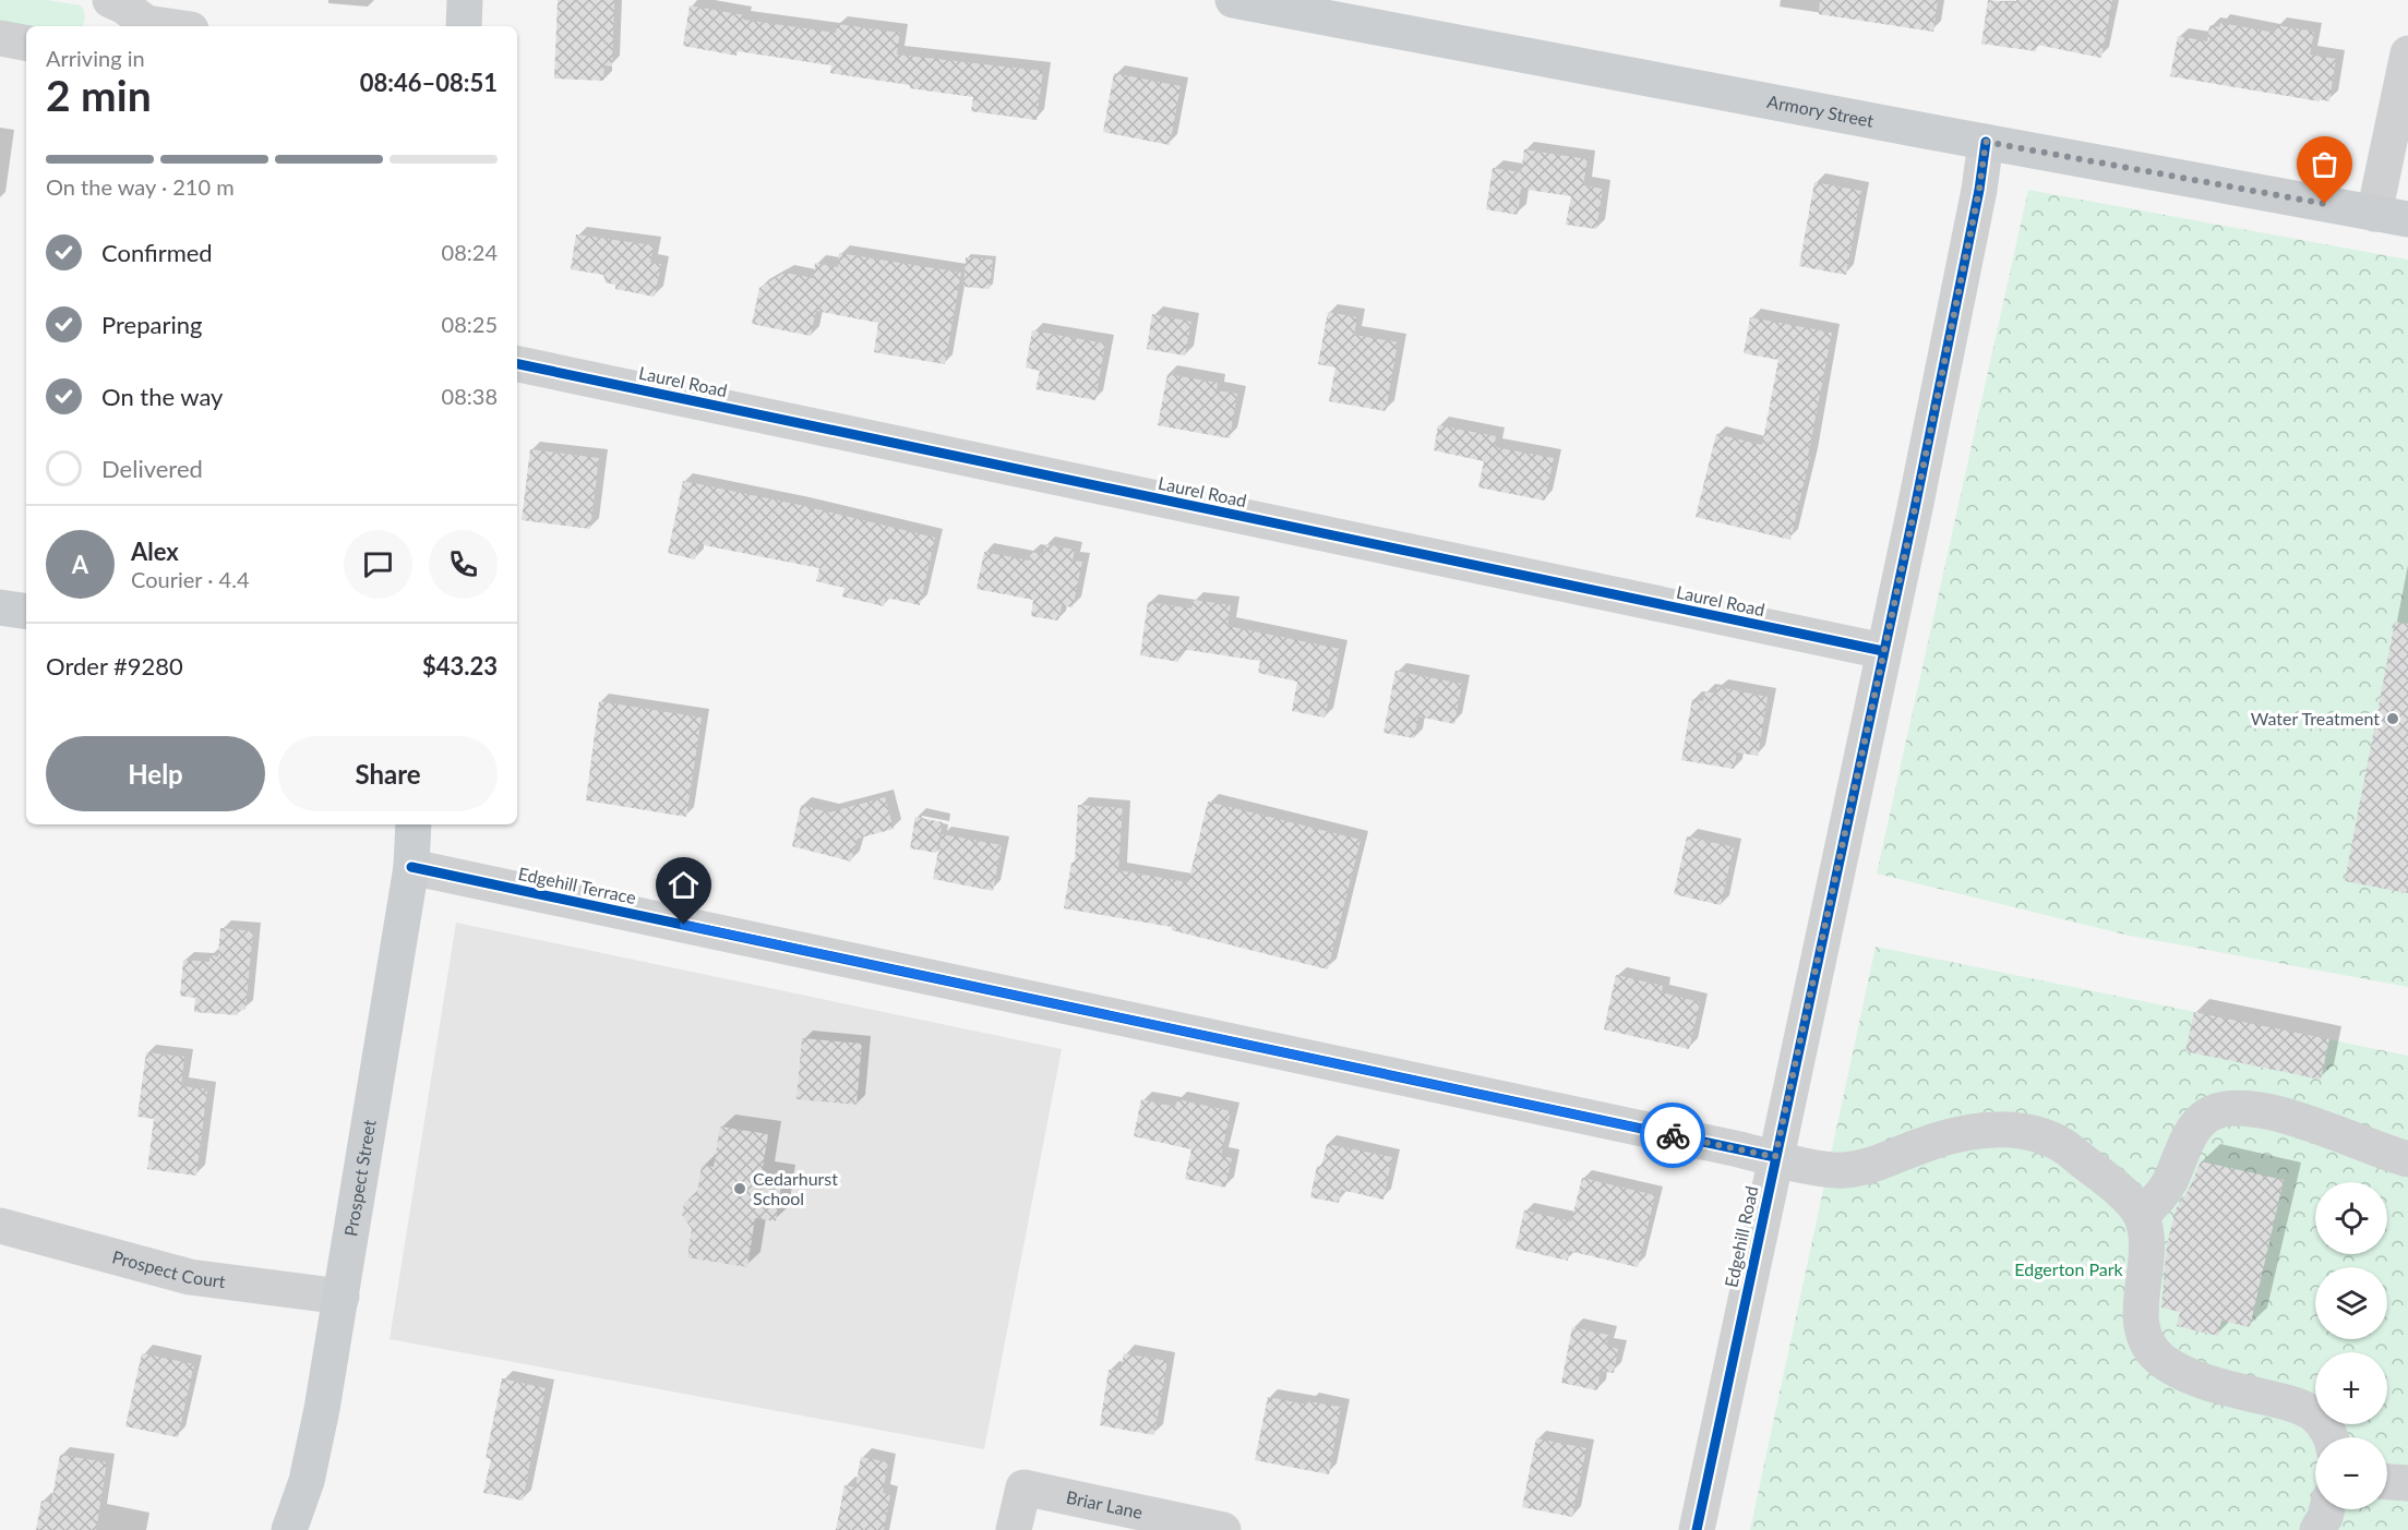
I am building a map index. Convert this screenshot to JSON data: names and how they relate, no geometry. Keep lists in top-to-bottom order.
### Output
{
  "streets": {
    "main road": ["Armory Street", "Prospect Street"],
    "street": [
      "Laurel Road",
      "Edgehill Terrace",
      "Edgehill Road",
      "Prospect Court",
      "Briar Lane"
    ]
  },
  "crossings": [
    ["Armory Street", "Edgehill Road"],
    ["Laurel Road", "Edgehill Road"],
    ["Edgehill Terrace", "Prospect Street"],
    ["Edgehill Terrace", "Edgehill Road"],
    ["Prospect Street", "Prospect Court"]
  ],
  "parks": ["Edgerton Park"],
  "places": ["Water Treatment", "Cedarhurst School"],
  "page": {
    "heading": ["2 min", "Arriving in", "08:46–08:51"],
    "panel": [
      "Alex",
      "Courier · 4.4",
      "Order #9280",
      "$43.23"
    ],
    "bar": "On the way · 210 m",
    "list": [
      ["Confirmed", "08:24"],
      ["Preparing", "08:25"],
      ["On the way", "08:38"],
      "Delivered"
    ],
    "round": "A",
    "buttons": ["Help", "Share"],
    "map_buttons": ["+", "−"]
  }
}
